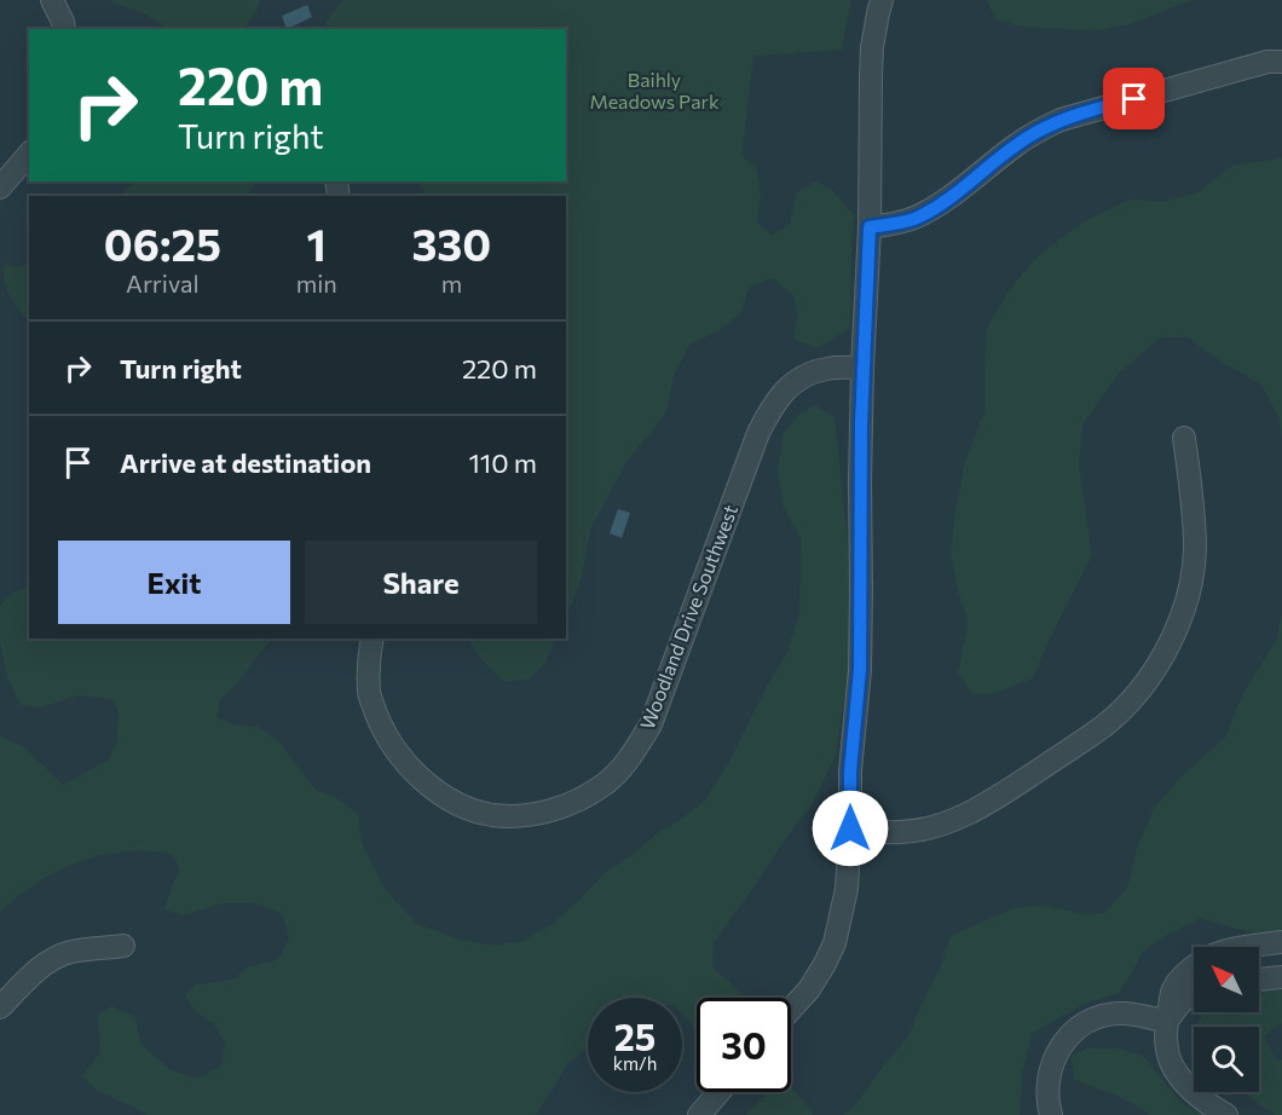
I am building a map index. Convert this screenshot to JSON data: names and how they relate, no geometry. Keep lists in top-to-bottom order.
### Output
{
  "streets": {
    "street": ["Woodland Drive Southwest"]
  },
  "parks": ["Baihly Meadows Park"],
  "north": "top left",
  "page": {
    "turn": ["220 m", "Turn right"],
    "eta": [
      "06:25",
      "Arrival",
      "1",
      "min",
      "330",
      "m"
    ],
    "list": [
      {
        "name": "Turn right",
        "value": "220 m"
      },
      {
        "name": "Arrive at destination",
        "value": "110 m"
      }
    ],
    "buttons": ["Exit", "Share"],
    "speed": "25 km/h",
    "limit": "30"
  }
}
